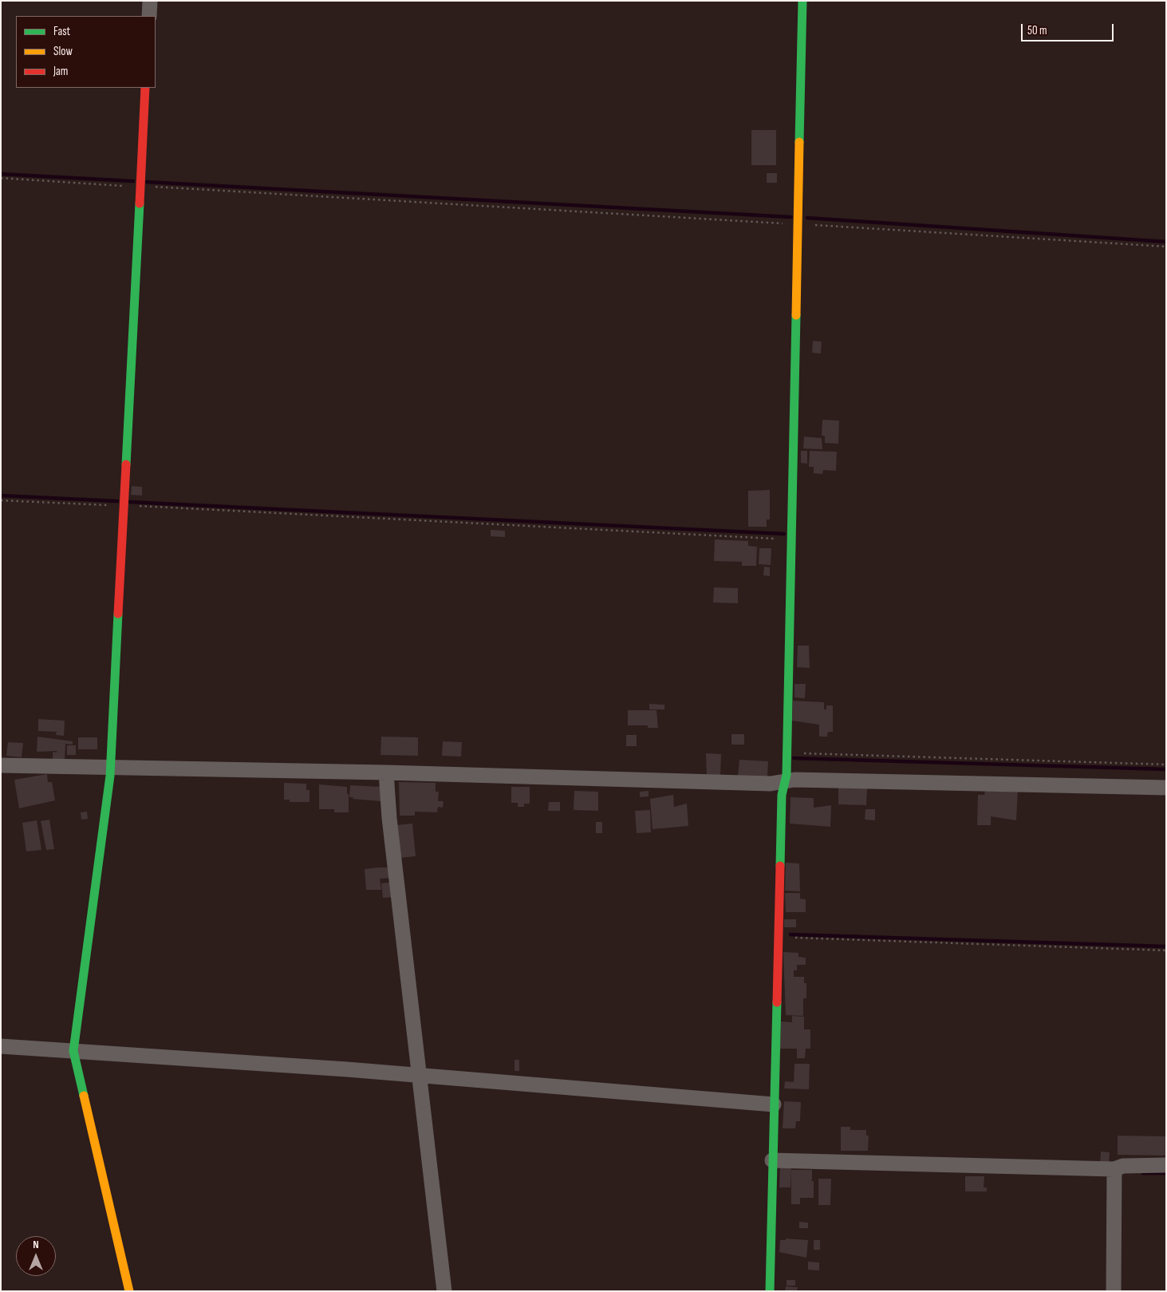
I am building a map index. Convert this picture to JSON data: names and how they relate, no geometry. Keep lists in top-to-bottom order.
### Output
{
  "legend": ["Fast", "Slow", "Jam"],
  "scale_bar": "50 m",
  "north": "top"
}
